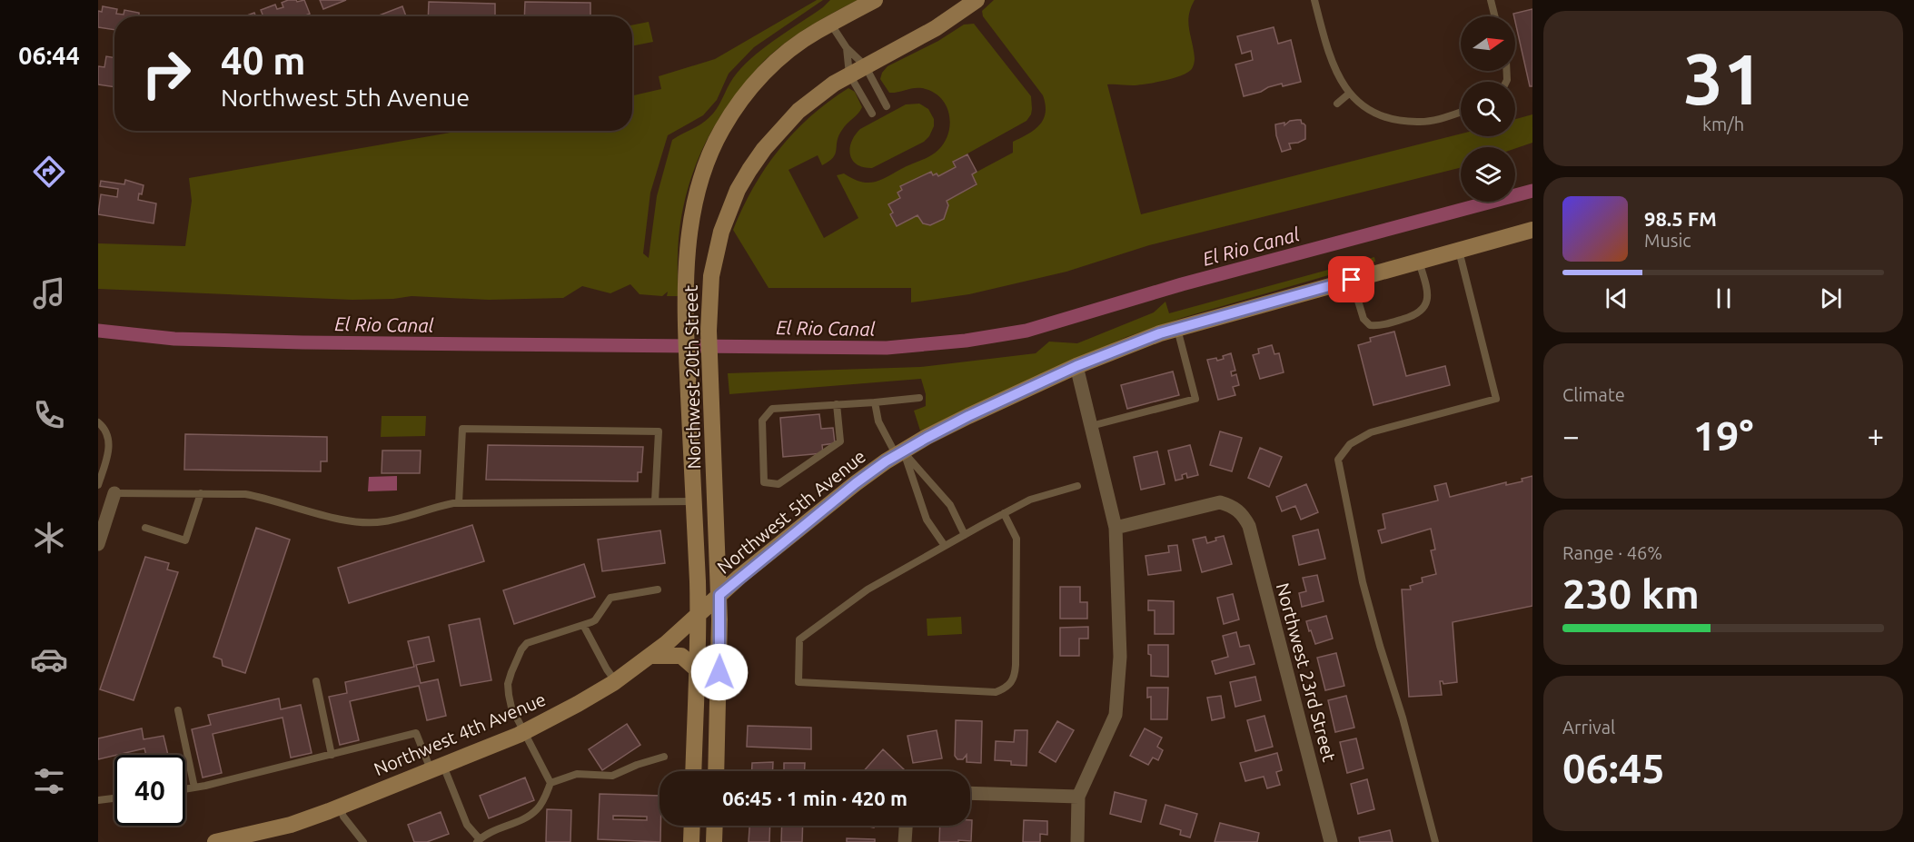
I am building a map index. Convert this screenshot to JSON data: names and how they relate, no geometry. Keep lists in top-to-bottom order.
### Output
{
  "streets": {
    "street": [
      "Northwest 20th Street",
      "Northwest 5th Avenue",
      "Northwest 23rd Street",
      "Northwest 4th Avenue"
    ]
  },
  "crossings": [
    ["Northwest 20th Street", "Northwest 5th Avenue"],
    ["Northwest 20th Street", "Northwest 4th Avenue"],
    ["Northwest 5th Avenue", "Northwest 4th Avenue"]
  ],
  "water": ["El Rio Canal"],
  "north": "right",
  "page": {
    "tabs": "06:44",
    "tile": [
      ["31", "km/h"],
      "Climate",
      ["Range · 46%", "230 km"],
      ["Arrival", "06:45"]
    ],
    "turn": ["40 m", "Northwest 5th Avenue"],
    "song": ["98.5 FM", "Music"],
    "heat": ["−", "19°", "+"],
    "limit": "40",
    "trip": "06:45 · 1 min · 420 m"
  }
}
